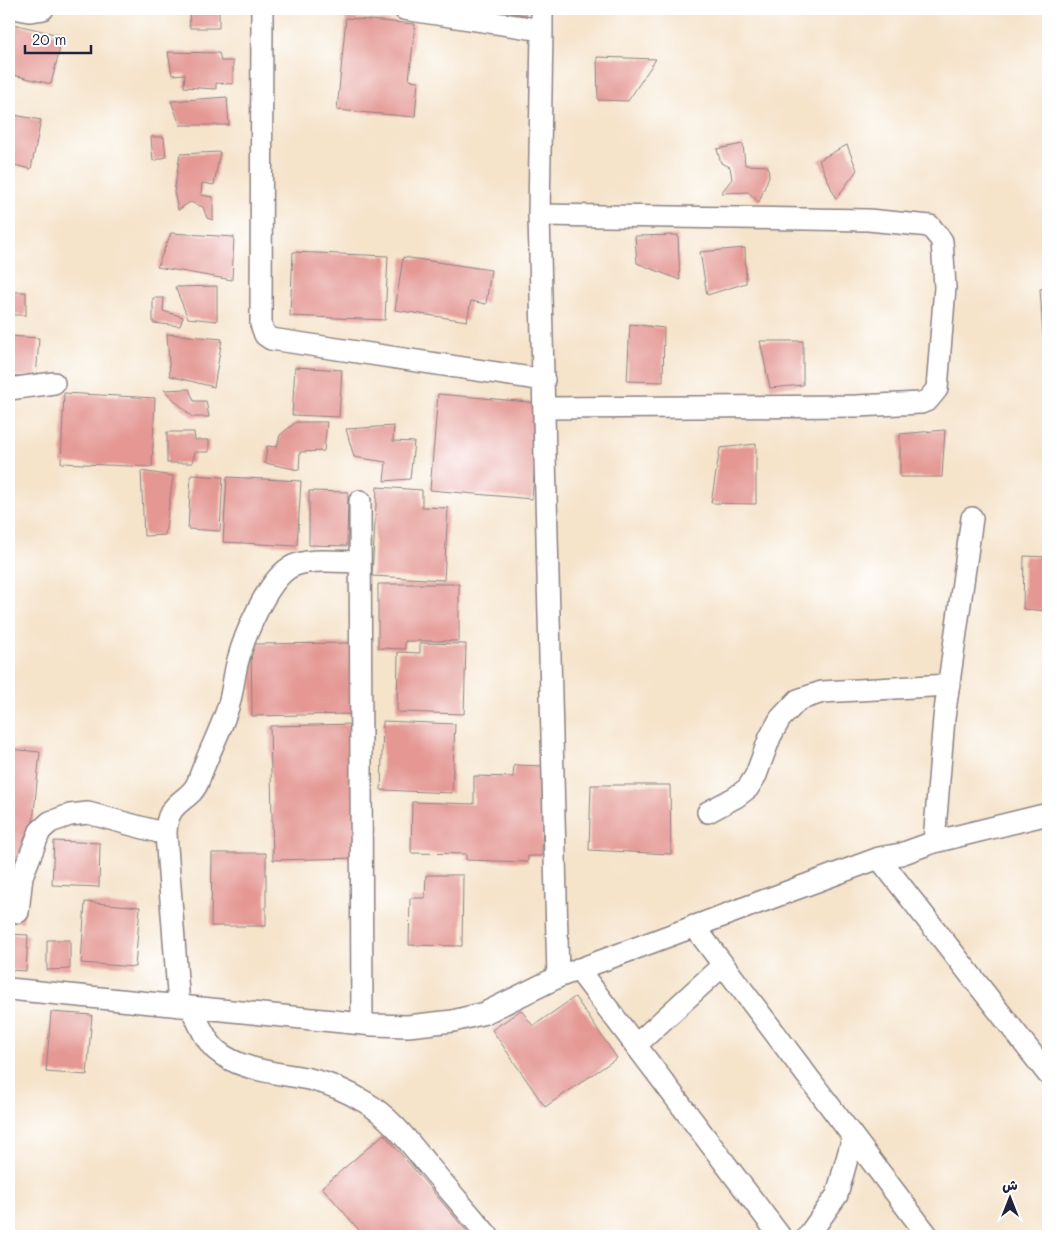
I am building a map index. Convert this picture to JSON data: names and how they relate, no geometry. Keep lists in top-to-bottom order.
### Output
{
  "scale_bar": "20 m",
  "north": "top"
}
